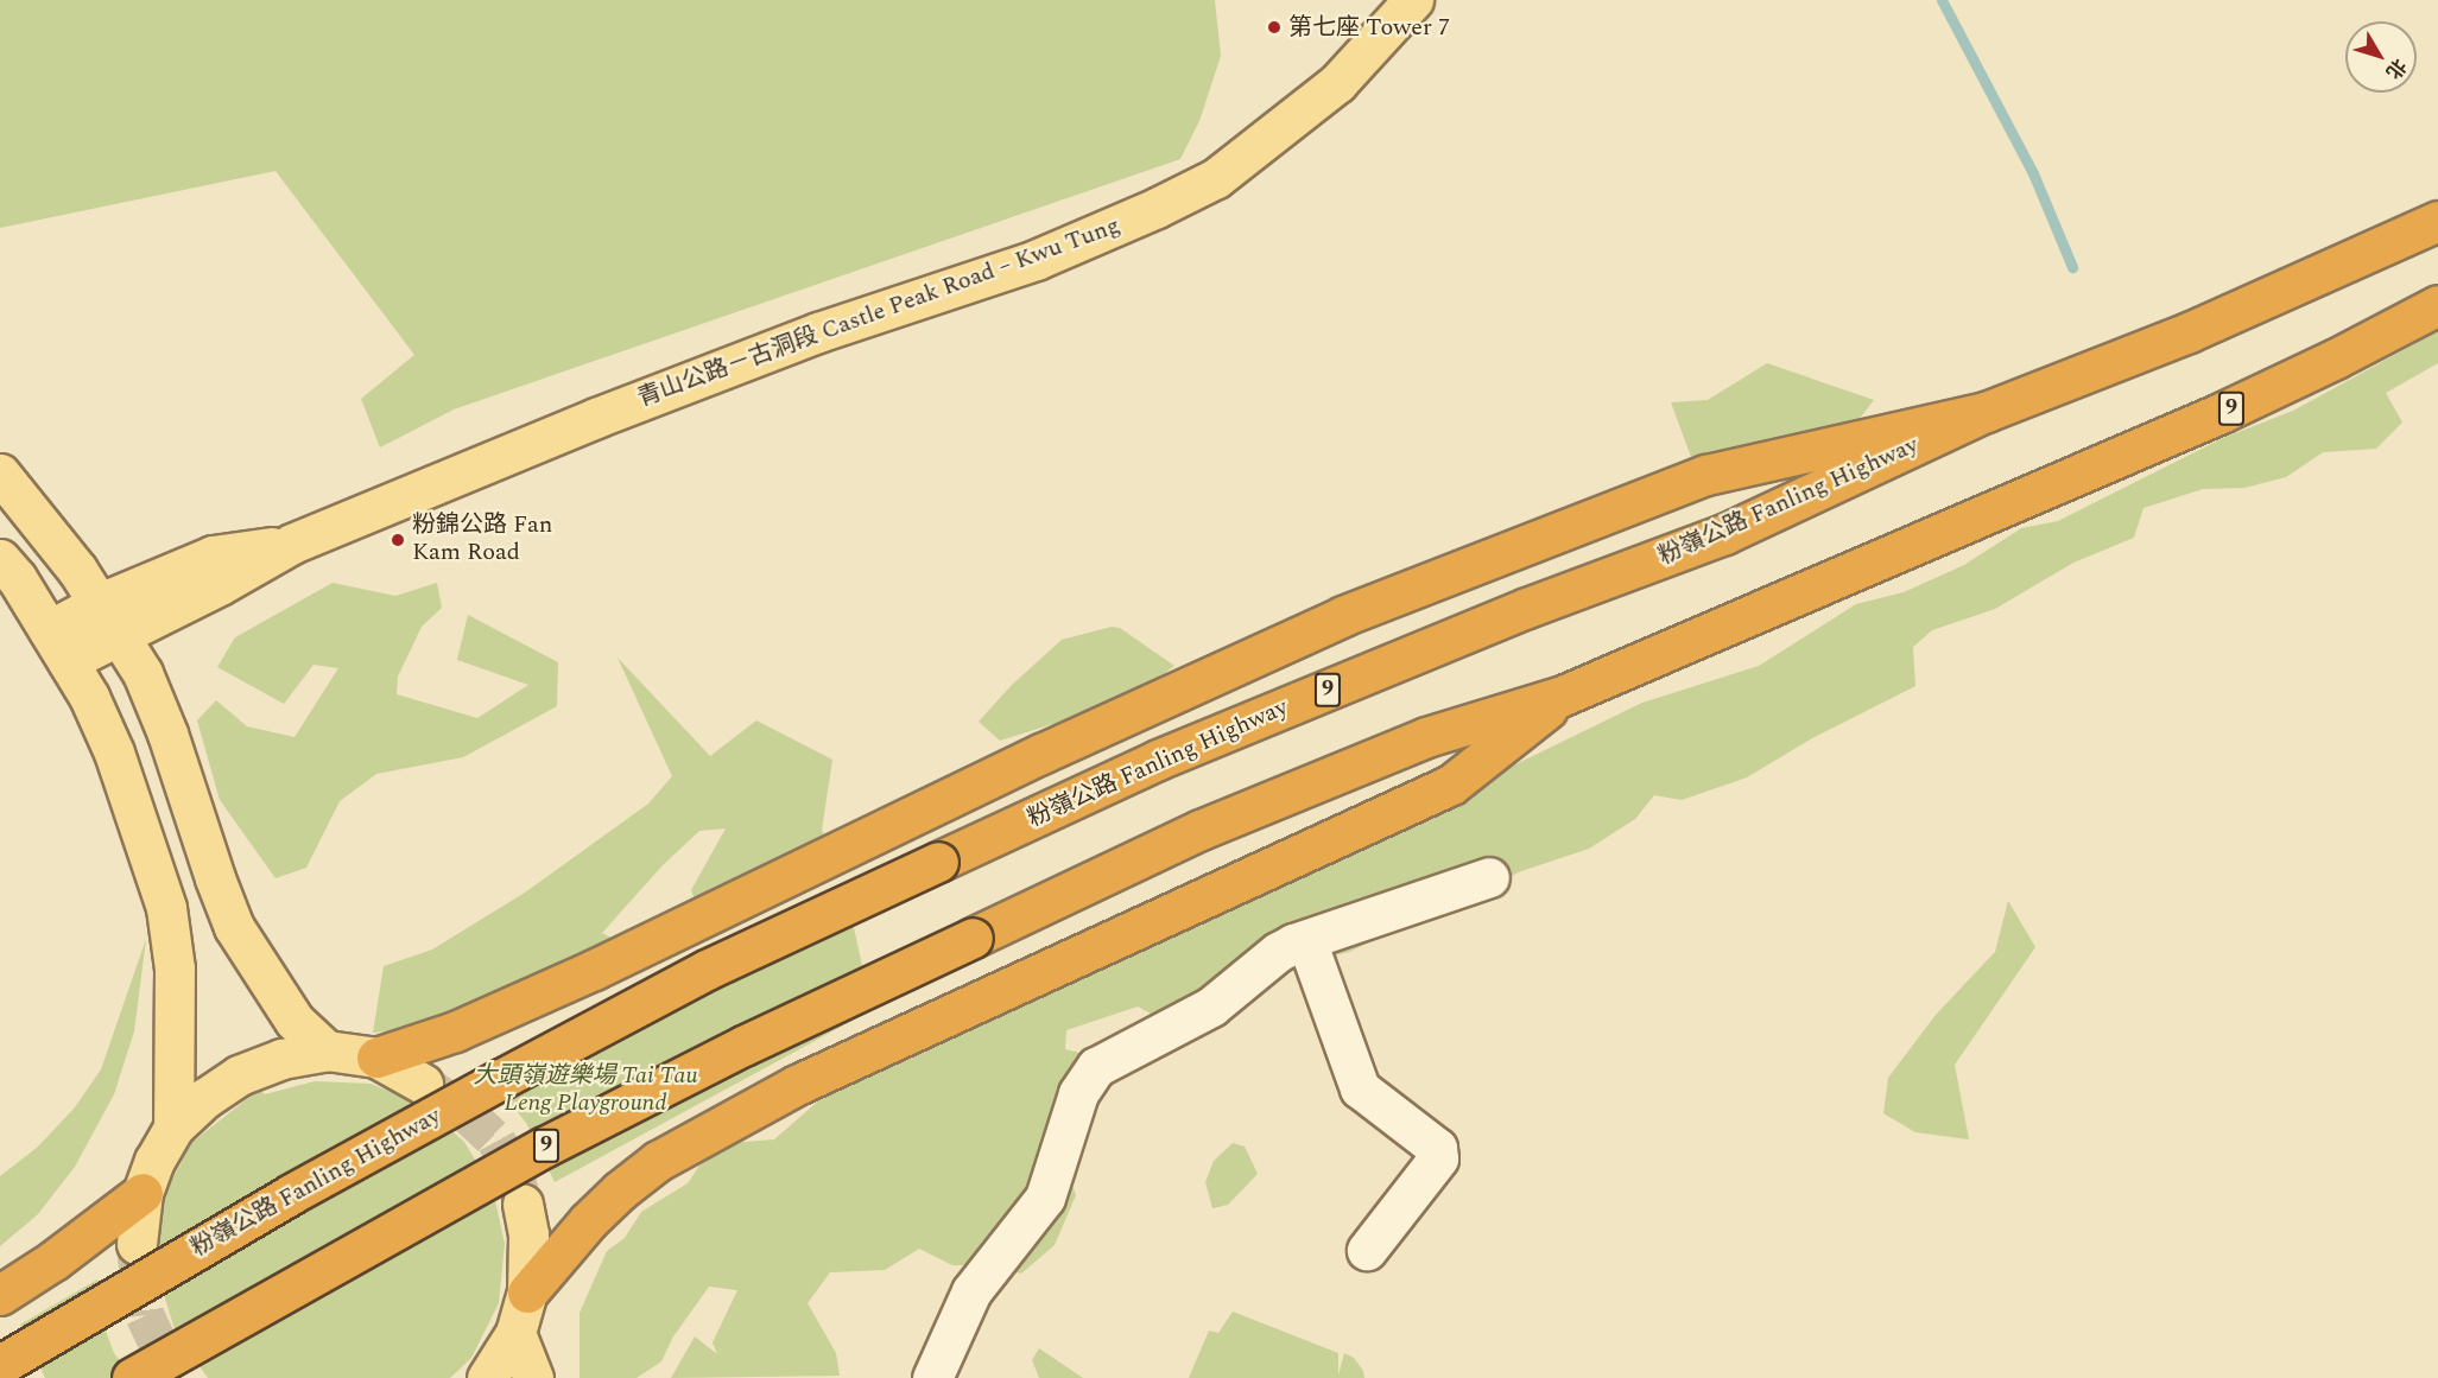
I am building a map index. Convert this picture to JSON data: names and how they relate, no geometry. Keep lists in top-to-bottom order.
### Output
{
  "streets": {
    "highway": ["9", "粉嶺公路 Fanling Highway"],
    "main road": ["青山公路－古洞段 Castle Peak Road – Kwu Tung"]
  },
  "parks": ["大頭嶺遊樂場 Tai Tau Leng Playground"],
  "places": ["第七座 Tower 7", "粉錦公路 Fan Kam Road"],
  "north": "bottom right"
}
